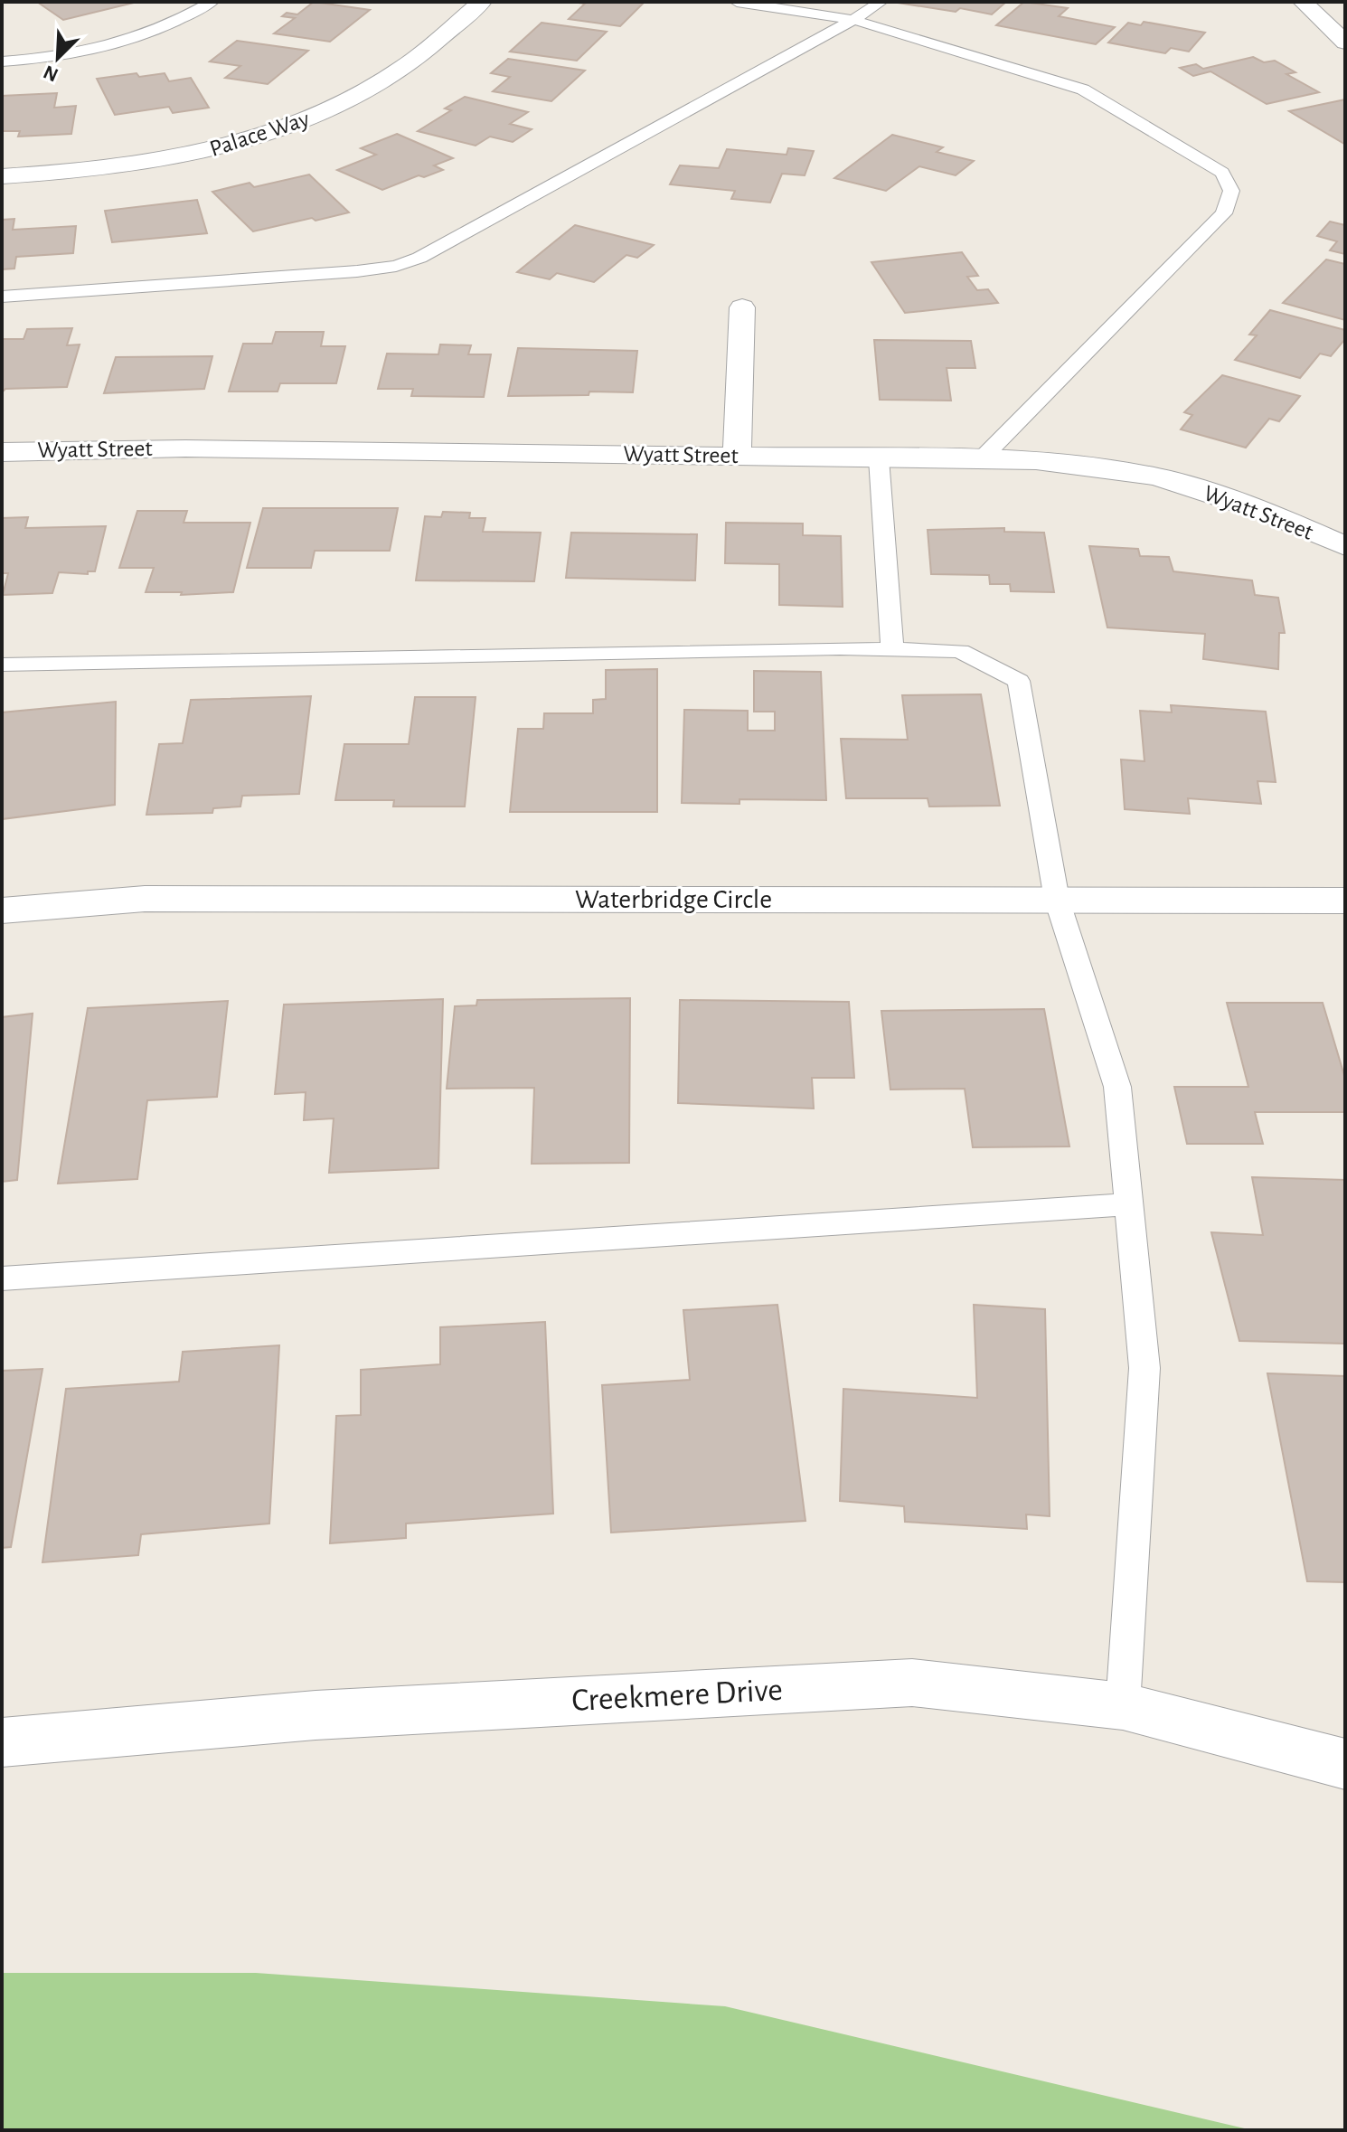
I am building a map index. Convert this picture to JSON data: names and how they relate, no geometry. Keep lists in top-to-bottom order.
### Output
{
  "streets": {
    "street": [
      "Palace Way",
      "Wyatt Street",
      "Waterbridge Circle",
      "Creekmere Drive"
    ]
  },
  "north": "bottom left"
}
